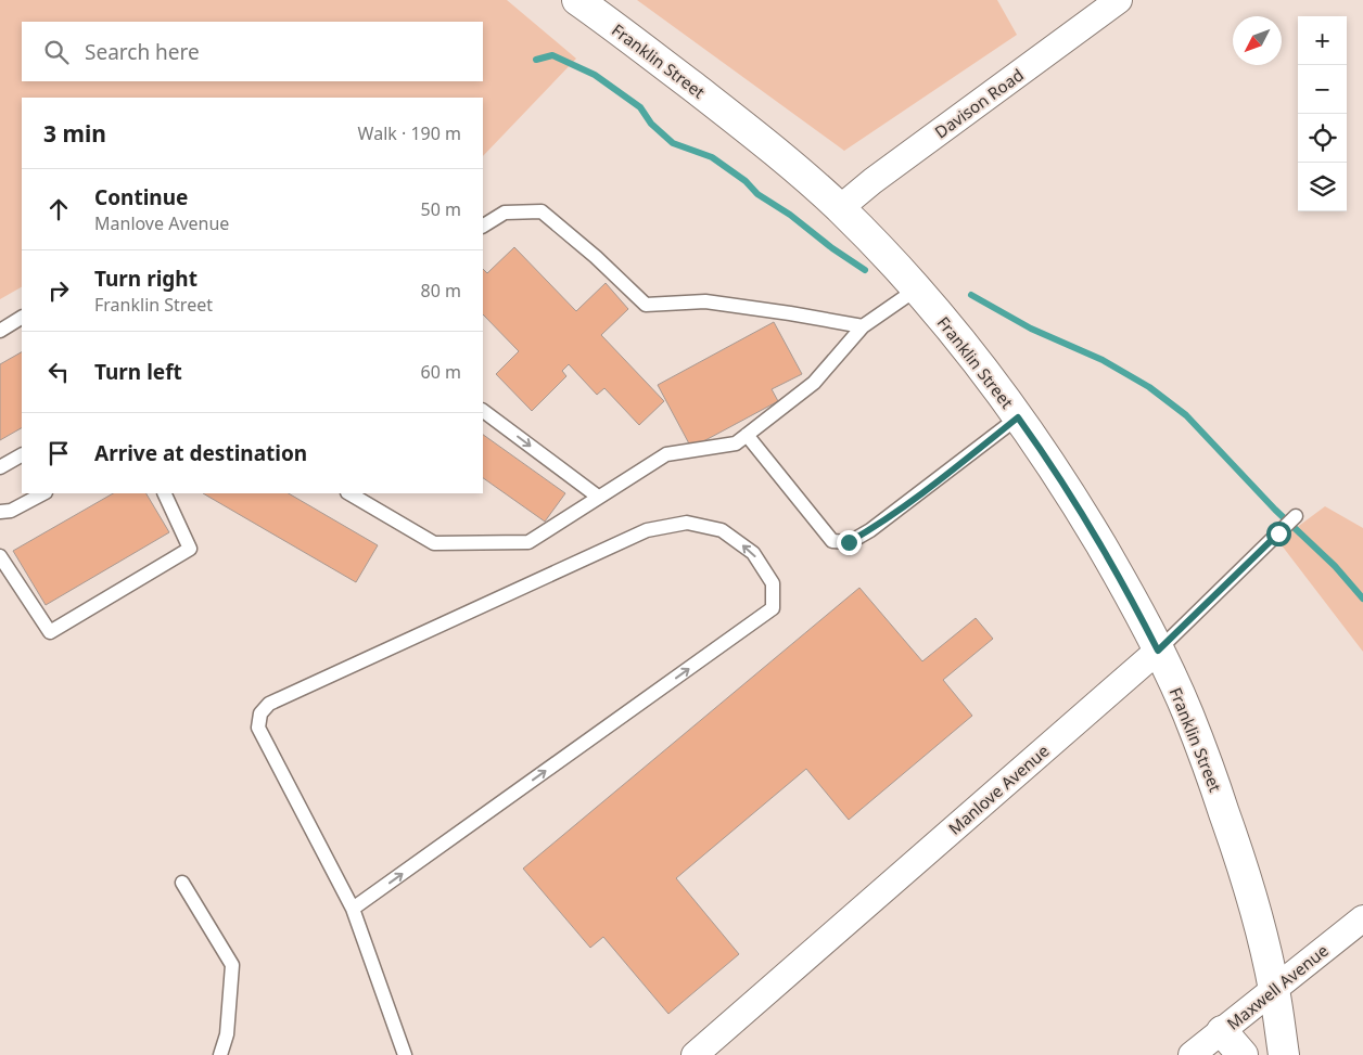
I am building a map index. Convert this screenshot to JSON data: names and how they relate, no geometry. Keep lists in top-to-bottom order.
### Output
{
  "streets": {
    "main road": ["Franklin Street"],
    "street": ["Davison Road", "Manlove Avenue", "Maxwell Avenue"]
  },
  "crossings": [
    ["Franklin Street", "Davison Road"],
    ["Franklin Street", "Manlove Avenue"],
    ["Franklin Street", "Maxwell Avenue"]
  ],
  "north": "bottom left",
  "page": {
    "map_buttons": ["+", "−"],
    "search": "Search here",
    "heading": ["3 min", "Walk · 190 m"],
    "list": [
      ["Continue", "Manlove Avenue", "50 m"],
      ["Turn right", "Franklin Street", "80 m"],
      ["Turn left", "60 m"],
      "Arrive at destination"
    ]
  }
}
